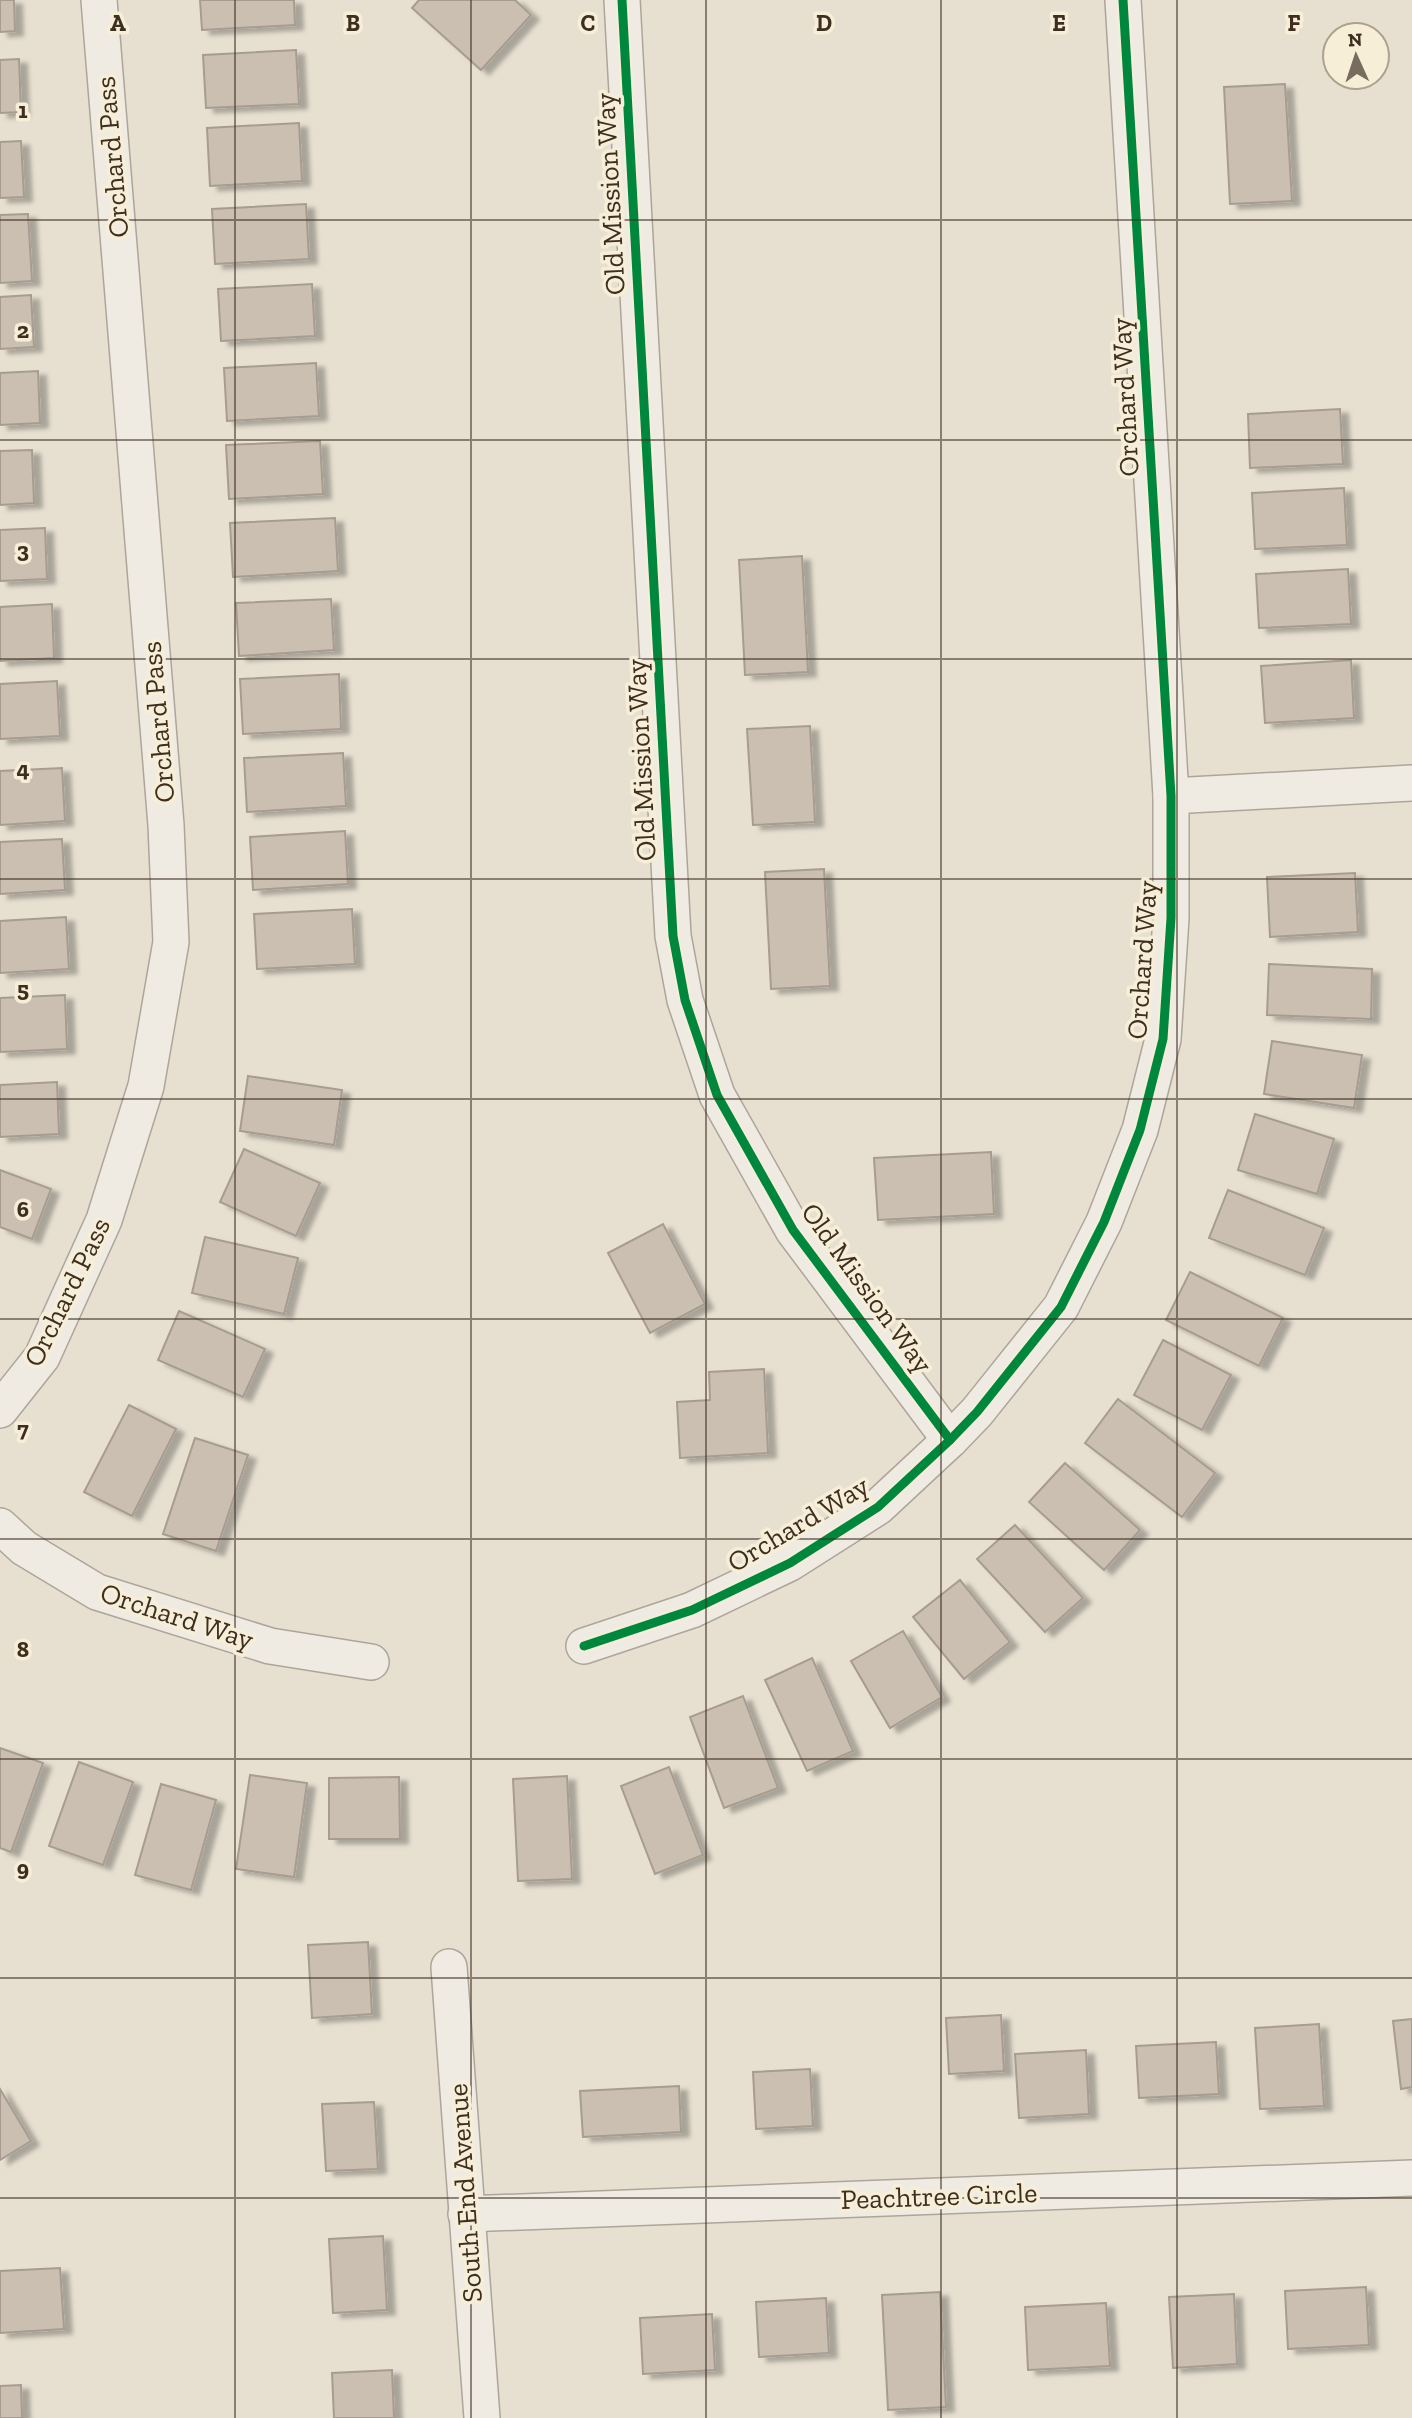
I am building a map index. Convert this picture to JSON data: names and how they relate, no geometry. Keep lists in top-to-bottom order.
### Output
{
  "streets": {
    "street": [
      "Orchard Pass",
      "Old Mission Way",
      "Orchard Way",
      "South End Avenue",
      "Peachtree Circle"
    ]
  },
  "crossings": [
    ["Old Mission Way", "Orchard Way"],
    ["South End Avenue", "Peachtree Circle"]
  ],
  "north": "top",
  "grid": {
    "columns": [
      "A",
      "B",
      "C",
      "D",
      "E",
      "F"
    ],
    "rows": [
      "1",
      "2",
      "3",
      "4",
      "5",
      "6",
      "7",
      "8",
      "9"
    ]
  }
}
